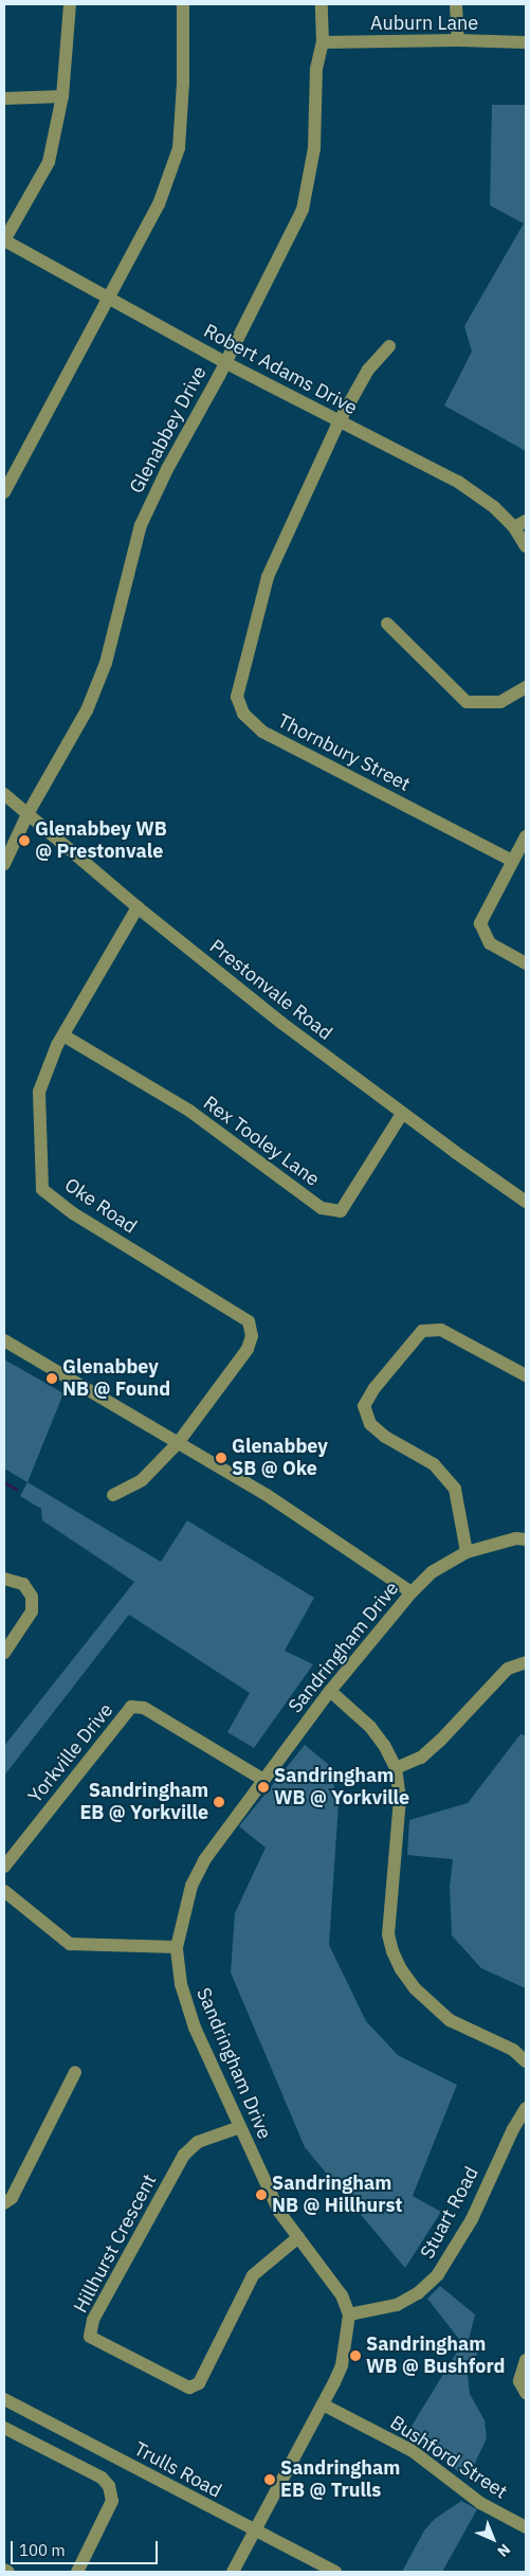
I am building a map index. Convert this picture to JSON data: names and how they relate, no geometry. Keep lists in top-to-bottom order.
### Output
{
  "streets": {
    "street": [
      "Auburn Lane",
      "Robert Adams Drive",
      "Glenabbey Drive",
      "Thornbury Street",
      "Prestonvale Road",
      "Rex Tooley Lane",
      "Oke Road",
      "Sandringham Drive",
      "Yorkville Drive",
      "Stuart Road",
      "Hillhurst Crescent",
      "Bushford Street",
      "Trulls Road"
    ]
  },
  "crossings": [
    ["Auburn Lane", "Glenabbey Drive"],
    ["Robert Adams Drive", "Glenabbey Drive"],
    ["Robert Adams Drive", "Thornbury Street"],
    ["Glenabbey Drive", "Prestonvale Road"],
    ["Prestonvale Road", "Rex Tooley Lane"],
    ["Prestonvale Road", "Oke Road"],
    ["Rex Tooley Lane", "Oke Road"],
    ["Sandringham Drive", "Yorkville Drive"],
    ["Sandringham Drive", "Stuart Road"],
    ["Sandringham Drive", "Hillhurst Crescent"]
  ],
  "places": [
    "Glenabbey WB @ Prestonvale",
    "Glenabbey NB @ Found",
    "Glenabbey SB @ Oke",
    "Sandringham WB @ Yorkville",
    "Sandringham EB @ Yorkville",
    "Sandringham NB @ Hillhurst",
    "Sandringham WB @ Bushford",
    "Sandringham EB @ Trulls"
  ],
  "scale_bar": "100 m",
  "north": "bottom right"
}
